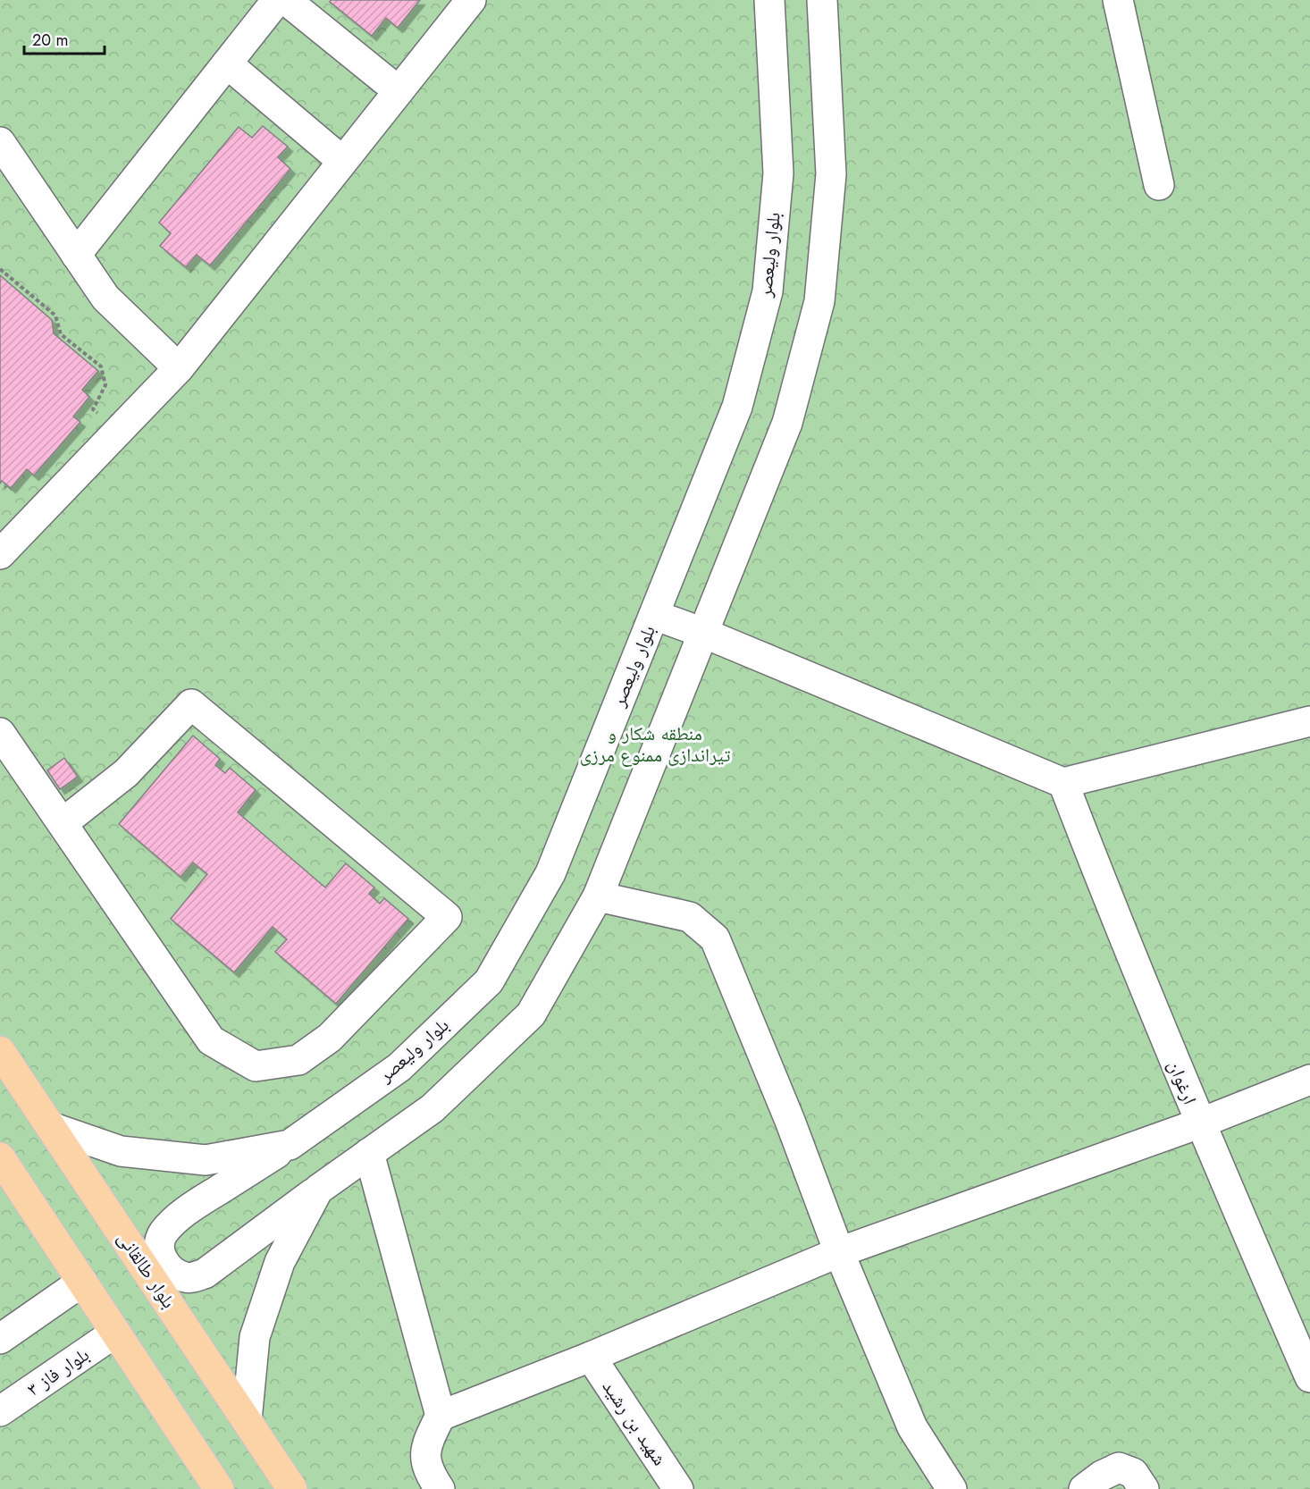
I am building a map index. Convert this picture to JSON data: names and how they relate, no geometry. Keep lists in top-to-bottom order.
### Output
{
  "streets": {
    "main road": ["بلوار طالقانی"],
    "street": [
      "بلوار ولیعصر",
      "ارغوان",
      "بلوار فاز ۳",
      "شهید بن رشید"
    ]
  },
  "crossings": [
    ["بلوار ولیعصر", "بلوار طالقانی"]
  ],
  "parks": ["منطقه شکار و تیراندازی ممنوع مرزی"],
  "scale_bar": "20 m"
}
